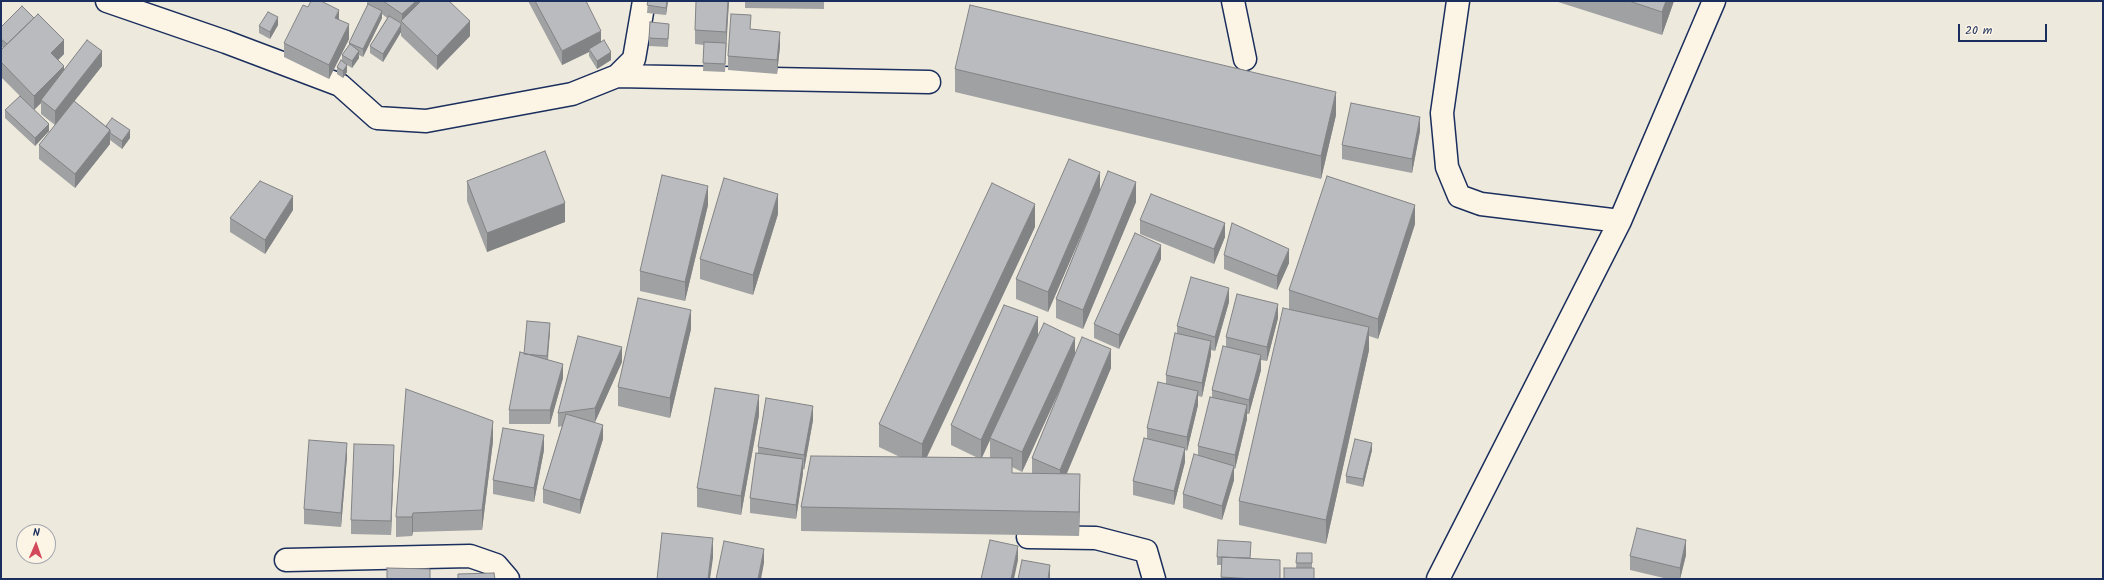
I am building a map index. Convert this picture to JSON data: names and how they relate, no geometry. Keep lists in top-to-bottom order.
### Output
{
  "scale_bar": "20 m",
  "north": "top"
}
